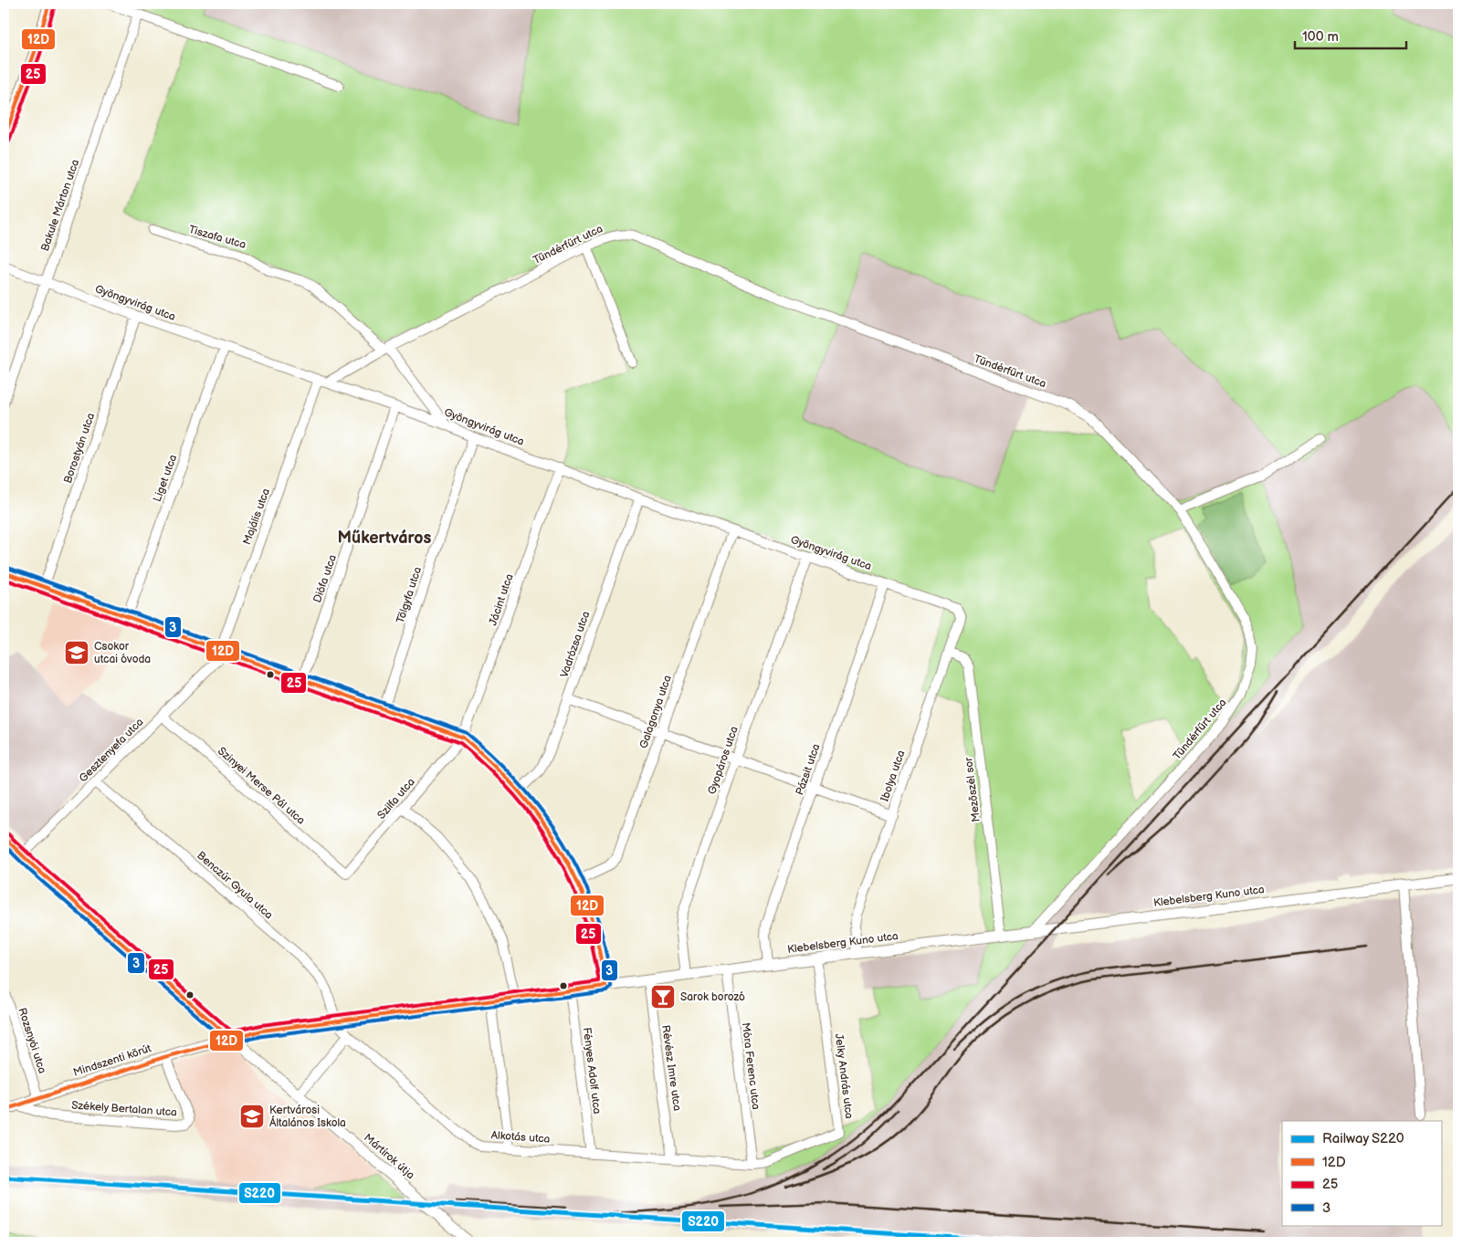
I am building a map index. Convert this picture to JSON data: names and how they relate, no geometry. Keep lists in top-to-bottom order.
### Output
{
  "streets": {
    "street": [
      "Bakule Márton utca",
      "Tiszafa utca",
      "Tündérfürt utca",
      "Gyöngyvirág utca",
      "Borostyán utca",
      "Liget utca",
      "Majális utca",
      "Diófa utca",
      "Tölgyfa utca",
      "Jácint utca",
      "Vadrózsa utca",
      "Galagonya utca",
      "Gesztenyefa utca",
      "Gyopáros utca",
      "Pázsit utca",
      "Ibolya utca",
      "Szinyei Merse Pál utca",
      "Mezőszél sor",
      "Szilfa utca",
      "Benczúr Gyula utca",
      "Klebelsberg Kuno utca",
      "Rozsnyói utca",
      "Mindszenti körút",
      "Móra Ferenc utca",
      "Révész Imre utca",
      "Fényes Adolf utca",
      "Jelky András utca",
      "Székely Bertalan utca",
      "Alkotás utca",
      "Mártírok útja"
    ]
  },
  "crossings": [
    ["Bakule Márton utca", "Gyöngyvirág utca"],
    ["Tiszafa utca", "Tündérfürt utca"],
    ["Tiszafa utca", "Gyöngyvirág utca"],
    ["Tündérfürt utca", "Gyöngyvirág utca"],
    ["Tündérfürt utca", "Klebelsberg Kuno utca"],
    ["Gyöngyvirág utca", "Borostyán utca"],
    ["Gyöngyvirág utca", "Liget utca"],
    ["Gyöngyvirág utca", "Majális utca"],
    ["Gyöngyvirág utca", "Diófa utca"],
    ["Gyöngyvirág utca", "Tölgyfa utca"],
    ["Gyöngyvirág utca", "Jácint utca"],
    ["Gyöngyvirág utca", "Vadrózsa utca"],
    ["Gyöngyvirág utca", "Galagonya utca"],
    ["Gyöngyvirág utca", "Gyopáros utca"],
    ["Gyöngyvirág utca", "Pázsit utca"],
    ["Gyöngyvirág utca", "Ibolya utca"],
    ["Majális utca", "Gesztenyefa utca"],
    ["Jácint utca", "Szilfa utca"],
    ["Gesztenyefa utca", "Szinyei Merse Pál utca"],
    ["Gesztenyefa utca", "Benczúr Gyula utca"],
    ["Gesztenyefa utca", "Mártírok útja"],
    ["Gyopáros utca", "Klebelsberg Kuno utca"],
    ["Pázsit utca", "Klebelsberg Kuno utca"],
    ["Ibolya utca", "Mezőszél sor"],
    ["Ibolya utca", "Klebelsberg Kuno utca"],
    ["Szinyei Merse Pál utca", "Szilfa utca"],
    ["Mezőszél sor", "Klebelsberg Kuno utca"],
    ["Benczúr Gyula utca", "Klebelsberg Kuno utca"],
    ["Benczúr Gyula utca", "Alkotás utca"],
    ["Klebelsberg Kuno utca", "Mindszenti körút"],
    ["Klebelsberg Kuno utca", "Móra Ferenc utca"],
    ["Klebelsberg Kuno utca", "Révész Imre utca"],
    ["Klebelsberg Kuno utca", "Fényes Adolf utca"],
    ["Klebelsberg Kuno utca", "Jelky András utca"],
    ["Klebelsberg Kuno utca", "Alkotás utca"],
    ["Klebelsberg Kuno utca", "Mártírok útja"],
    ["Rozsnyói utca", "Mindszenti körút"],
    ["Mindszenti körút", "Székely Bertalan utca"],
    ["Mindszenti körút", "Mártírok útja"],
    ["Móra Ferenc utca", "Jelky András utca"],
    ["Móra Ferenc utca", "Alkotás utca"],
    ["Révész Imre utca", "Alkotás utca"],
    ["Fényes Adolf utca", "Alkotás utca"],
    ["Jelky András utca", "Alkotás utca"]
  ],
  "districts": ["Műkertváros"],
  "places": {
    "school or university": ["Csokor utcai óvoda", "Kertvárosi Általános Iskola"],
    "bar": ["Sarok borozó"]
  },
  "lines": [
    "transit line 12D",
    "transit line 25",
    "transit line 3",
    "rail line S220"
  ],
  "legend": [
    "Railway S220",
    "12D",
    "25",
    "3"
  ],
  "scale_bar": "100 m"
}
